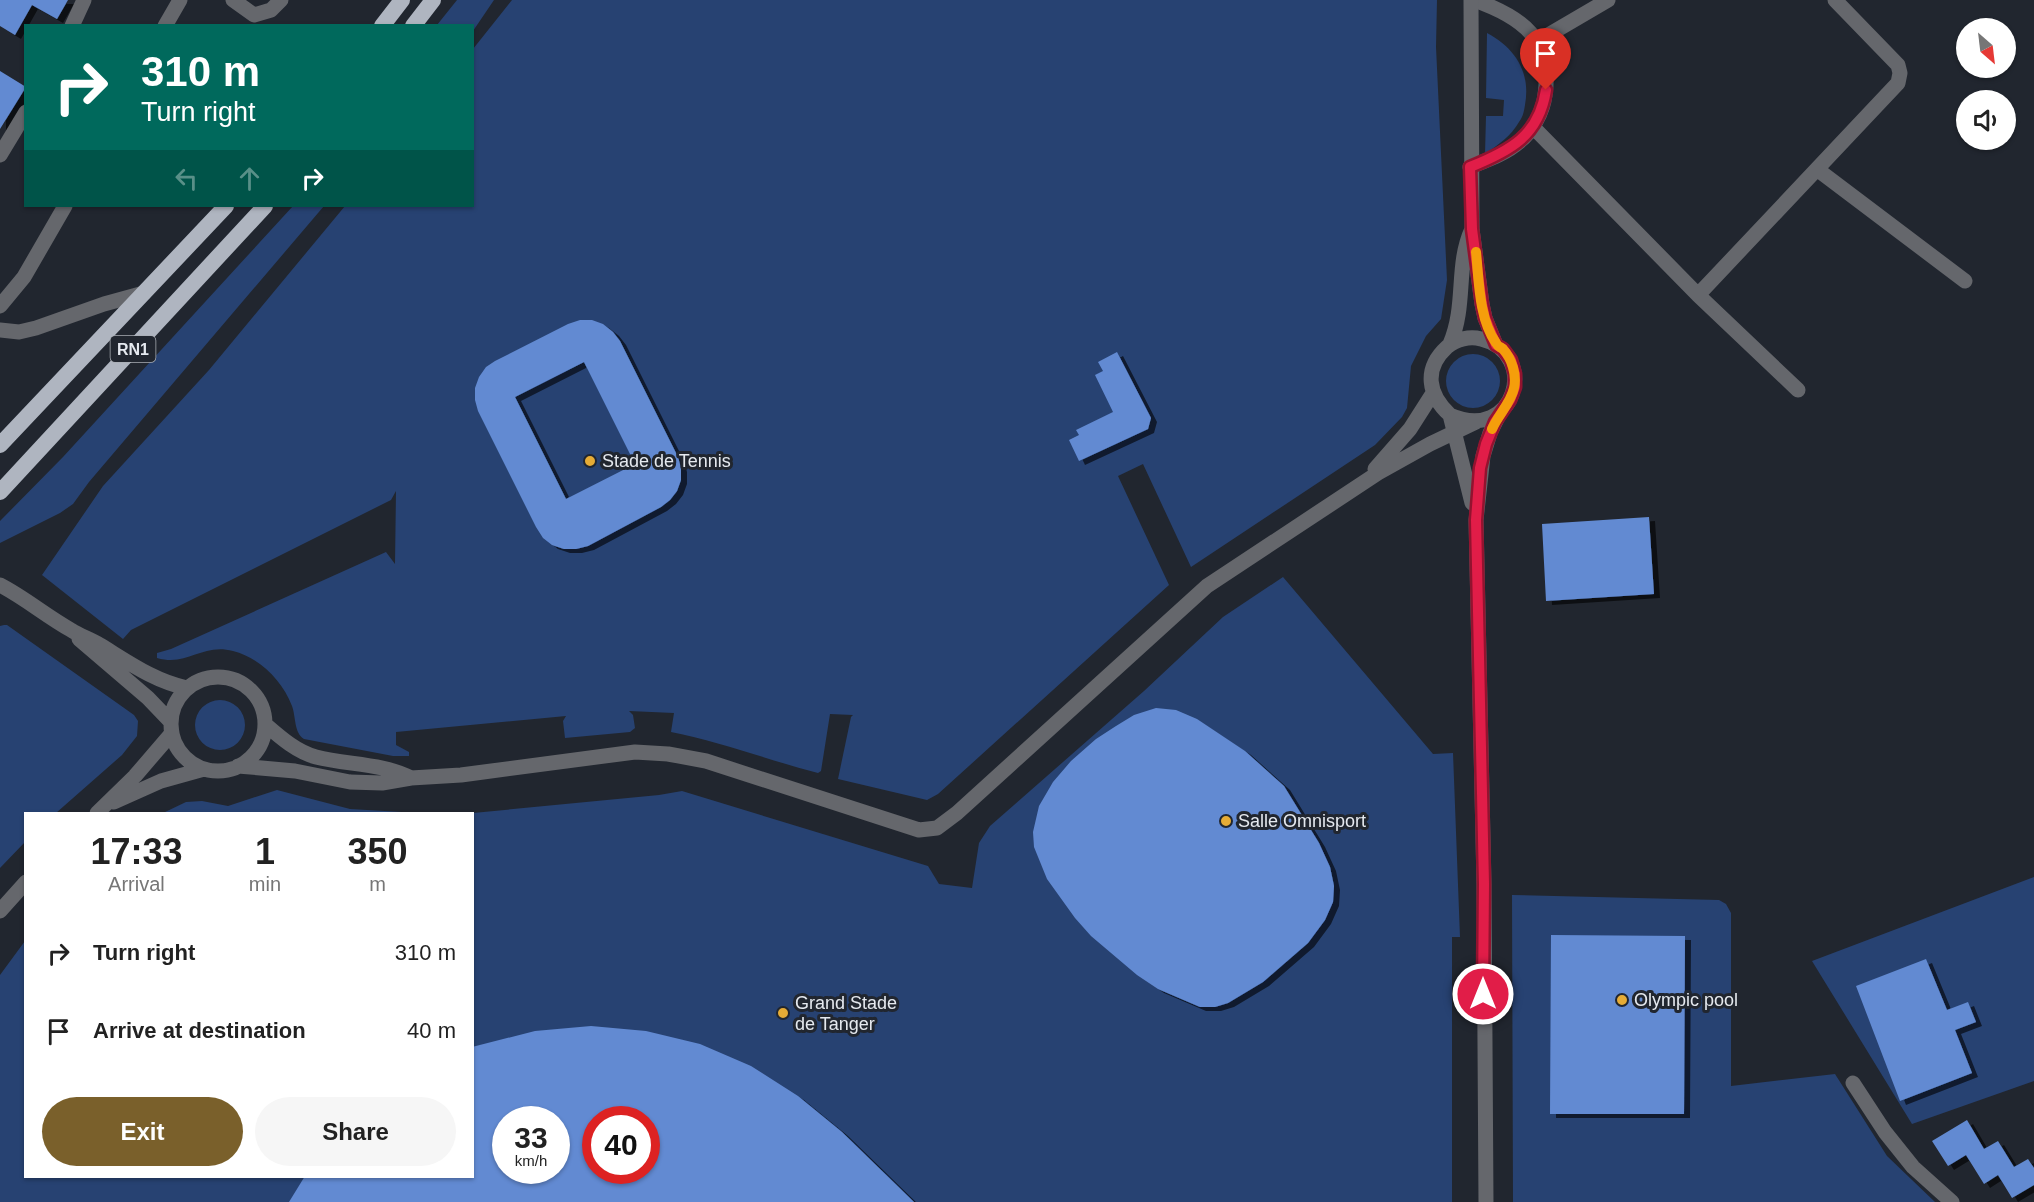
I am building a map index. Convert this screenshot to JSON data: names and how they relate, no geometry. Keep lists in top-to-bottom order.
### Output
{
  "streets": {
    "highway": ["RN1"]
  },
  "places": [
    "Stade de Tennis",
    "Salle Omnisport",
    "Olympic pool",
    "Grand Stade de Tanger"
  ],
  "north": "bottom right",
  "page": {
    "turn": ["310 m", "Turn right"],
    "eta": [
      "17:33",
      "Arrival",
      "1",
      "min",
      "350",
      "m"
    ],
    "list": [
      {
        "name": "Turn right",
        "value": "310 m"
      },
      {
        "name": "Arrive at destination",
        "value": "40 m"
      }
    ],
    "buttons": ["Exit", "Share"],
    "speed": "33 km/h",
    "limit": "40"
  }
}
